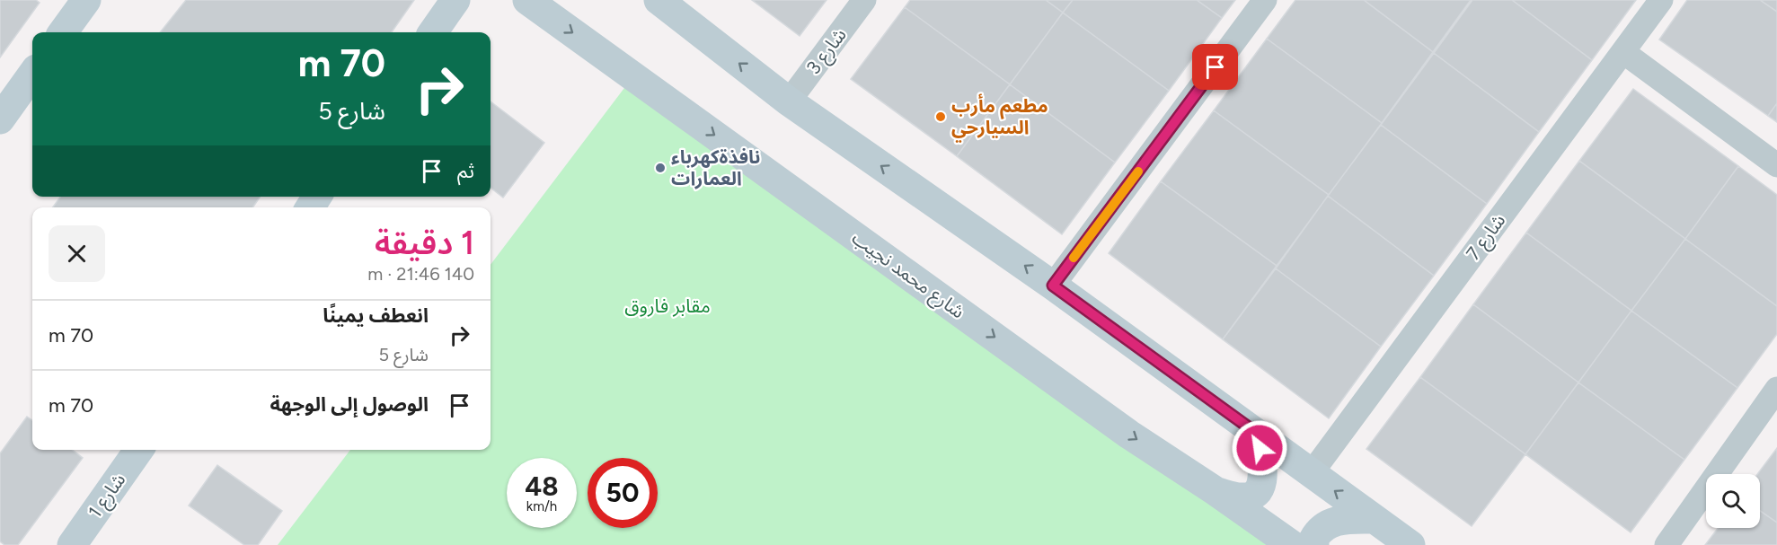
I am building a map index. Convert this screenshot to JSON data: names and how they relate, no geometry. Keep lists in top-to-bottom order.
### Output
{
  "streets": {
    "main road": ["شارع محمد نجيب", "شارع 1"],
    "street": ["شارع 3", "شارع 7"]
  },
  "parks": ["مقابر فاروق"],
  "places": ["مطعم مأرب السيارحي", "نافذةكهرباء العمارات"],
  "page": {
    "turn": ["70 m", "شارع 5"],
    "then": "ثم",
    "heading": ["1 دقيقة", "140 m · 21:46"],
    "list": [
      {
        "name": "انعطف يمينًا",
        "note": "شارع 5",
        "value": "70 m"
      },
      {
        "name": "الوصول إلى الوجهة",
        "value": "70 m"
      }
    ],
    "speed": "48 km/h",
    "limit": "50"
  }
}
